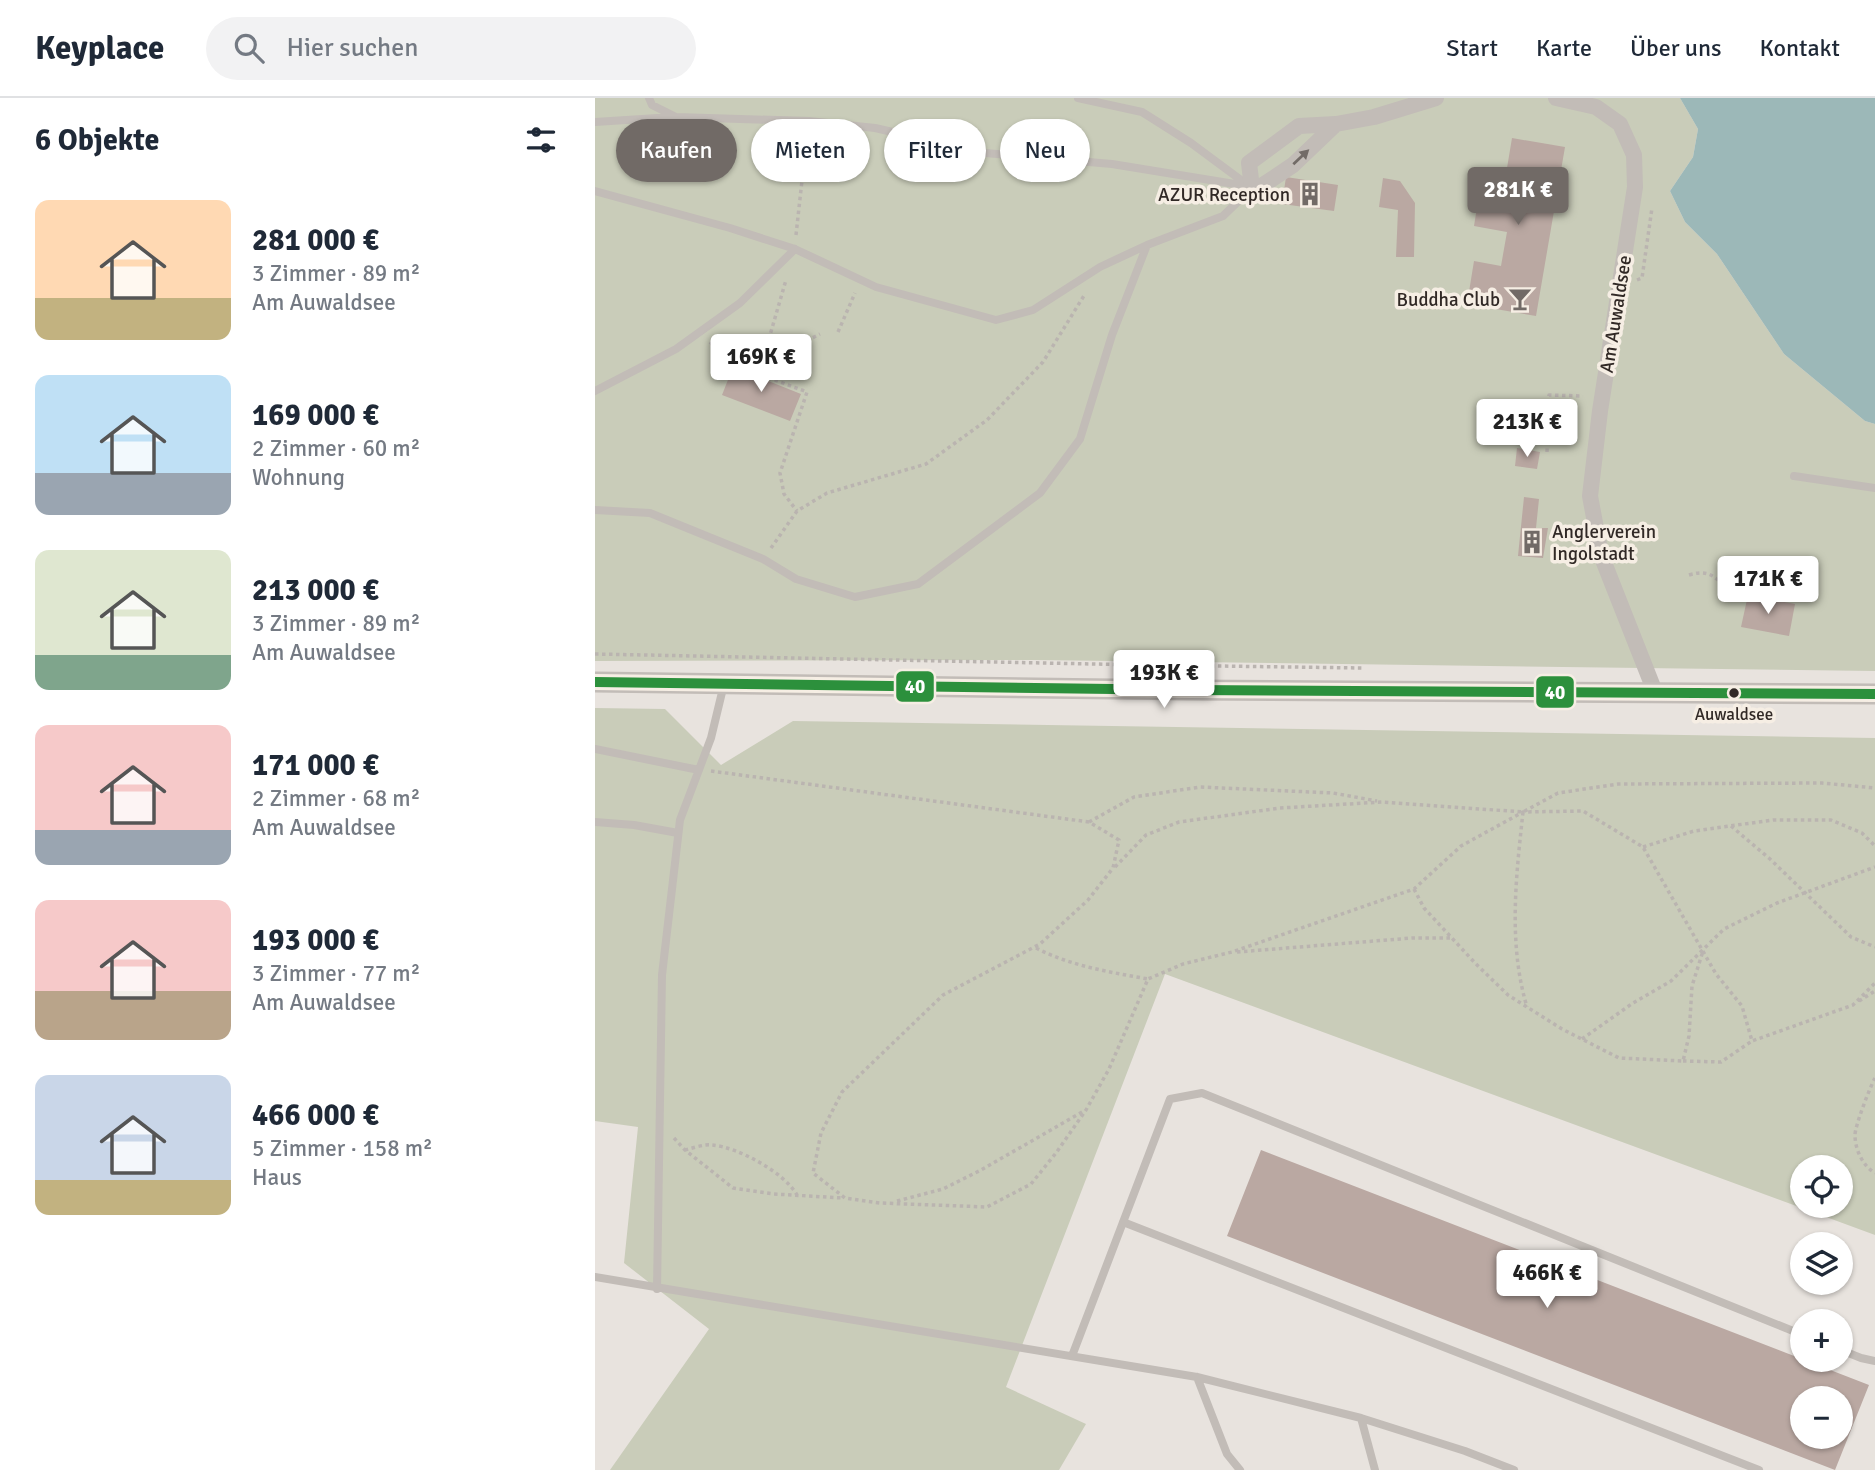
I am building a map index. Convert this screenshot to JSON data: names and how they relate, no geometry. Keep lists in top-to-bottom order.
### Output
{
  "streets": {
    "street": ["Am Auwaldsee"]
  },
  "places": {
    "building": ["AZUR Reception", "Anglerverein Ingolstadt"],
    "bar": ["Buddha Club"],
    "other": ["Auwaldsee"]
  },
  "lines": ["transit line 40"],
  "page": {
    "header": "Keyplace",
    "search": "Hier suchen",
    "nav": [
      "Start",
      "Karte",
      "Über uns",
      "Kontakt"
    ],
    "heading": "6 Objekte",
    "chip": [
      "Kaufen",
      "Mieten",
      "Filter",
      "Neu"
    ],
    "price": [
      "281K €",
      "169K €",
      "213K €",
      "171K €",
      "193K €",
      "466K €"
    ],
    "list": [
      {
        "name": "281 000 €",
        "note": "3 Zimmer · 89 m² · Am Auwaldsee"
      },
      {
        "name": "169 000 €",
        "note": "2 Zimmer · 60 m² · Wohnung"
      },
      {
        "name": "213 000 €",
        "note": "3 Zimmer · 89 m² · Am Auwaldsee"
      },
      {
        "name": "171 000 €",
        "note": "2 Zimmer · 68 m² · Am Auwaldsee"
      },
      {
        "name": "193 000 €",
        "note": "3 Zimmer · 77 m² · Am Auwaldsee"
      },
      {
        "name": "466 000 €",
        "note": "5 Zimmer · 158 m² · Haus"
      }
    ],
    "map_buttons": ["+", "−"]
  }
}
